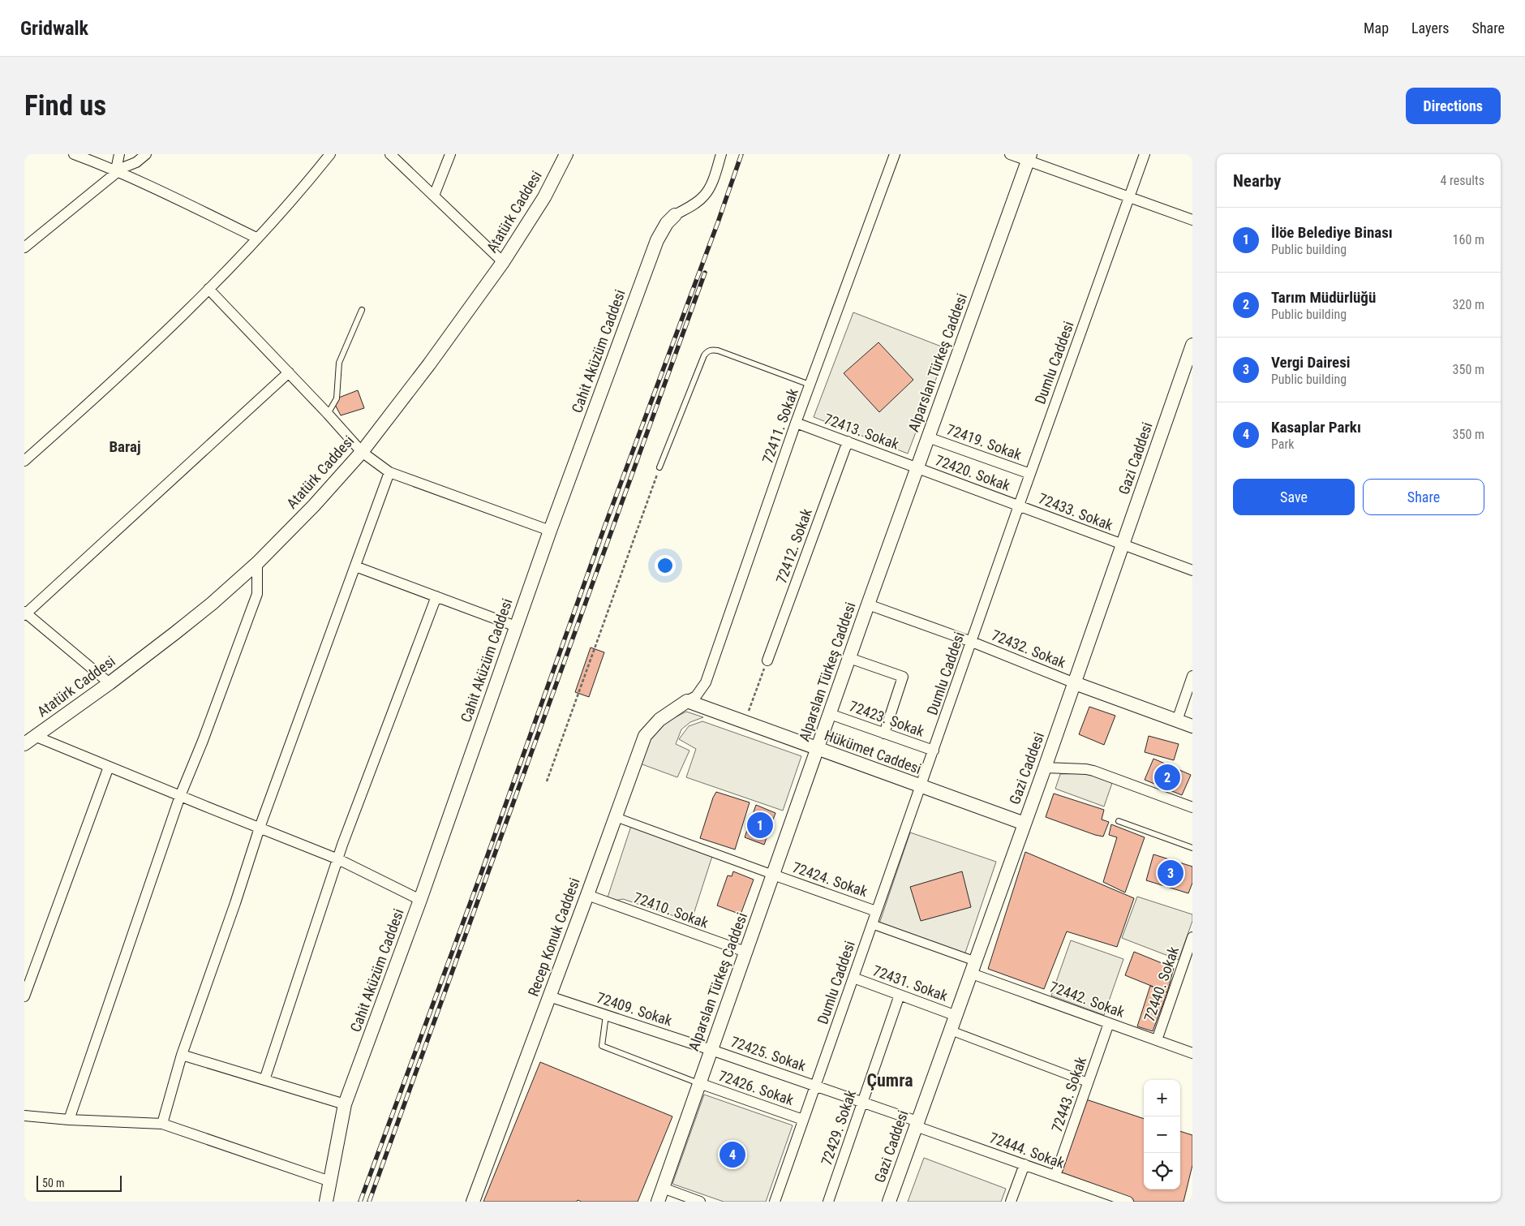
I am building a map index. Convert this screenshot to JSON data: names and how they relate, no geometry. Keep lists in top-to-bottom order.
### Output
{
  "streets": {
    "street": [
      "Atatürk Caddesi",
      "Cahit Aküzüm Caddesi",
      "Alparslan Türkeş Caddesi",
      "Dumlu Caddesi",
      "72411. Sokak",
      "72413. Sokak",
      "72419. Sokak",
      "Gazi Caddesi",
      "72420. Sokak",
      "72433. Sokak",
      "72412. Sokak",
      "72432. Sokak",
      "72423. Sokak",
      "Hükümet Caddesi",
      "72424. Sokak",
      "72410. Sokak",
      "Recep Konuk Caddesi",
      "72431. Sokak",
      "72440. Sokak",
      "72442. Sokak",
      "72409. Sokak",
      "72425. Sokak",
      "72426. Sokak",
      "72443. Sokak",
      "72429. Sokak",
      "72444. Sokak"
    ]
  },
  "crossings": [
    ["Alparslan Türkeş Caddesi", "72413. Sokak"],
    ["Alparslan Türkeş Caddesi", "72419. Sokak"],
    ["Alparslan Türkeş Caddesi", "72420. Sokak"],
    ["Alparslan Türkeş Caddesi", "72432. Sokak"],
    ["Alparslan Türkeş Caddesi", "72423. Sokak"],
    ["Alparslan Türkeş Caddesi", "Hükümet Caddesi"],
    ["Alparslan Türkeş Caddesi", "72424. Sokak"],
    ["Alparslan Türkeş Caddesi", "72410. Sokak"],
    ["Alparslan Türkeş Caddesi", "72409. Sokak"],
    ["Alparslan Türkeş Caddesi", "72425. Sokak"],
    ["Alparslan Türkeş Caddesi", "72426. Sokak"],
    ["Dumlu Caddesi", "72419. Sokak"],
    ["Dumlu Caddesi", "72420. Sokak"],
    ["Dumlu Caddesi", "72433. Sokak"],
    ["Dumlu Caddesi", "72432. Sokak"],
    ["Dumlu Caddesi", "72423. Sokak"],
    ["Dumlu Caddesi", "Hükümet Caddesi"],
    ["Dumlu Caddesi", "72424. Sokak"],
    ["Dumlu Caddesi", "72431. Sokak"],
    ["Dumlu Caddesi", "72425. Sokak"],
    ["Dumlu Caddesi", "72426. Sokak"],
    ["72411. Sokak", "72413. Sokak"],
    ["72411. Sokak", "Hükümet Caddesi"],
    ["72411. Sokak", "Recep Konuk Caddesi"],
    ["72413. Sokak", "72420. Sokak"],
    ["72413. Sokak", "72412. Sokak"],
    ["Gazi Caddesi", "72433. Sokak"],
    ["Gazi Caddesi", "72432. Sokak"],
    ["Gazi Caddesi", "Hükümet Caddesi"],
    ["Gazi Caddesi", "72431. Sokak"],
    ["Gazi Caddesi", "72442. Sokak"],
    ["Gazi Caddesi", "72444. Sokak"],
    ["72420. Sokak", "72433. Sokak"],
    ["Hükümet Caddesi", "Recep Konuk Caddesi"],
    ["72410. Sokak", "Recep Konuk Caddesi"],
    ["Recep Konuk Caddesi", "72409. Sokak"],
    ["72431. Sokak", "72429. Sokak"],
    ["72440. Sokak", "72442. Sokak"],
    ["72442. Sokak", "72443. Sokak"],
    ["72409. Sokak", "72425. Sokak"],
    ["72425. Sokak", "72429. Sokak"],
    ["72425. Sokak", "72444. Sokak"],
    ["72443. Sokak", "72444. Sokak"],
    ["72429. Sokak", "72444. Sokak"]
  ],
  "districts": ["Baraj", "Çumra"],
  "scale_bar": "50 m",
  "page": {
    "header": "Gridwalk",
    "nav": ["Map", "Layers", "Share"],
    "buttons": [
      "Directions",
      ["Save", "Share"]
    ],
    "title": "Find us",
    "heading": ["Nearby", "4 results"],
    "list": [
      {
        "mark": "1",
        "name": "İlöe Belediye Binası",
        "note": "Public building",
        "value": "160 m"
      },
      {
        "mark": "2",
        "name": "Tarım Müdürlüğü",
        "note": "Public building",
        "value": "320 m"
      },
      {
        "mark": "3",
        "name": "Vergi Dairesi",
        "note": "Public building",
        "value": "350 m"
      },
      {
        "mark": "4",
        "name": "Kasaplar Parkı",
        "note": "Park",
        "value": "350 m"
      }
    ],
    "pins": [
      "2",
      "1",
      "3",
      "4"
    ],
    "map_buttons": ["+", "−"],
    "scale": "50 m"
  }
}
